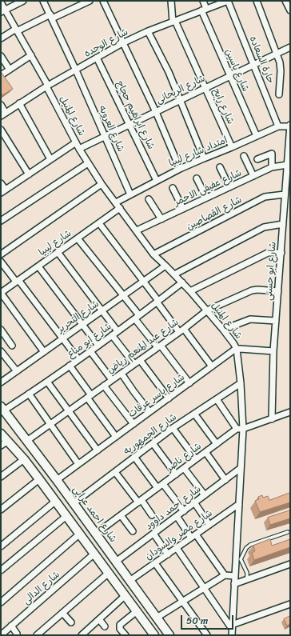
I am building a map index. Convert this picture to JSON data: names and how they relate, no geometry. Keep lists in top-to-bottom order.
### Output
{
  "streets": {
    "street": [
      "شارع الوحده",
      "حارة السعاده",
      "شارع ياسين",
      "شارع الريحانى",
      "شارع رابح",
      "شارع ابراهيم حجاج",
      "شارع المنيل",
      "شارع العروبه",
      "امتداد شارع ليبيا",
      "شارع عفيفى الاحمر",
      "شارع القصاصين",
      "شارع ليبيا",
      "شارع ابو حسنى",
      "شارع التحرير",
      "شارع ابو مناع",
      "شارع عبد المنعم رياض",
      "شارع ياسر عرفات",
      "شارع الجمهوريه",
      "شارع ناصر",
      "شارع احمد داوود",
      "شارع احمد عرابى",
      "شارع مصر والسودان",
      "شارع الدالى"
    ]
  },
  "crossings": [
    ["شارع الوحده", "حارة السعاده"],
    ["شارع الوحده", "شارع ياسين"],
    ["شارع الوحده", "شارع رابح"],
    ["شارع الوحده", "شارع ابراهيم حجاج"],
    ["شارع الوحده", "شارع المنيل"],
    ["شارع الوحده", "شارع العروبه"],
    ["حارة السعاده", "شارع الريحانى"],
    ["حارة السعاده", "امتداد شارع ليبيا"],
    ["شارع ياسين", "شارع الريحانى"],
    ["شارع ياسين", "امتداد شارع ليبيا"],
    ["شارع الريحانى", "شارع رابح"],
    ["شارع الريحانى", "شارع ابراهيم حجاج"],
    ["شارع الريحانى", "شارع المنيل"],
    ["شارع الريحانى", "شارع العروبه"],
    ["شارع رابح", "امتداد شارع ليبيا"],
    ["شارع ابراهيم حجاج", "امتداد شارع ليبيا"],
    ["شارع المنيل", "امتداد شارع ليبيا"],
    ["شارع المنيل", "شارع عفيفى الاحمر"],
    ["شارع المنيل", "شارع القصاصين"],
    ["شارع المنيل", "شارع ليبيا"],
    ["شارع المنيل", "شارع التحرير"],
    ["شارع المنيل", "شارع ابو مناع"],
    ["شارع المنيل", "شارع عبد المنعم رياض"],
    ["شارع المنيل", "شارع ياسر عرفات"],
    ["شارع المنيل", "شارع الجمهوريه"],
    ["شارع المنيل", "شارع ناصر"],
    ["شارع المنيل", "شارع احمد داوود"],
    ["شارع المنيل", "شارع مصر والسودان"],
    ["شارع العروبه", "امتداد شارع ليبيا"],
    ["امتداد شارع ليبيا", "شارع ابو حسنى"],
    ["شارع عفيفى الاحمر", "شارع ابو حسنى"],
    ["شارع القصاصين", "شارع ابو حسنى"],
    ["شارع ابو حسنى", "شارع عبد المنعم رياض"],
    ["شارع ابو حسنى", "شارع ناصر"],
    ["شارع ابو مناع", "شارع احمد عرابى"],
    ["شارع عبد المنعم رياض", "شارع احمد عرابى"],
    ["شارع ياسر عرفات", "شارع احمد عرابى"],
    ["شارع الجمهوريه", "شارع احمد عرابى"],
    ["شارع ناصر", "شارع احمد عرابى"],
    ["شارع احمد داوود", "شارع احمد عرابى"],
    ["شارع احمد عرابى", "شارع مصر والسودان"]
  ],
  "scale_bar": "50 m"
}
